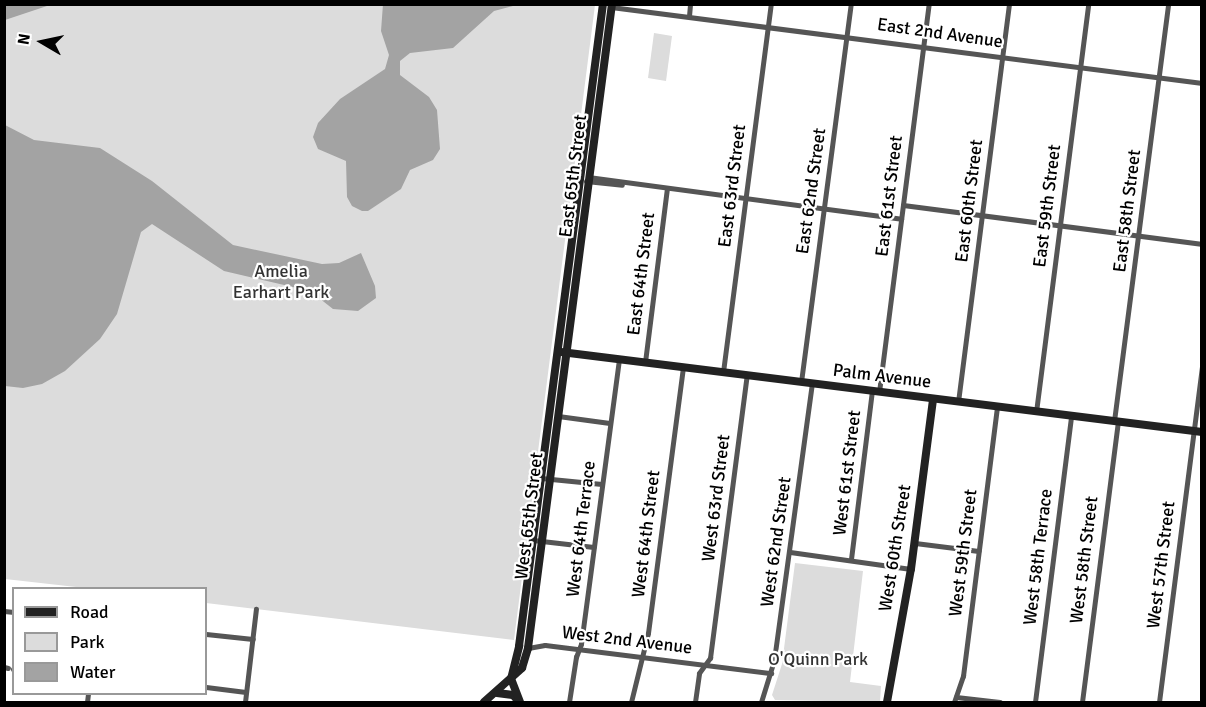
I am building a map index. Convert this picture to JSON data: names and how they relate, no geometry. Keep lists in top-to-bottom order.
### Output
{
  "streets": {
    "main road": [
      "East 65th Street",
      "Palm Avenue",
      "West 65th Street",
      "West 60th Street"
    ],
    "street": [
      "East 2nd Avenue",
      "East 63rd Street",
      "East 62nd Street",
      "East 61st Street",
      "East 60th Street",
      "East 59th Street",
      "East 58th Street",
      "East 64th Street",
      "West 61st Street",
      "West 63rd Street",
      "West 64th Terrace",
      "West 64th Street",
      "West 62nd Street",
      "West 59th Street",
      "West 58th Terrace",
      "West 58th Street",
      "West 57th Street",
      "West 2nd Avenue"
    ]
  },
  "crossings": [
    ["East 2nd Avenue", "East 65th Street"],
    ["East 2nd Avenue", "East 63rd Street"],
    ["East 2nd Avenue", "East 62nd Street"],
    ["East 2nd Avenue", "East 61st Street"],
    ["East 2nd Avenue", "East 60th Street"],
    ["East 2nd Avenue", "East 59th Street"],
    ["East 2nd Avenue", "East 58th Street"],
    ["East 65th Street", "Palm Avenue"],
    ["East 65th Street", "West 65th Street"],
    ["East 63rd Street", "Palm Avenue"],
    ["East 62nd Street", "Palm Avenue"],
    ["East 61st Street", "Palm Avenue"],
    ["East 61st Street", "West 61st Street"],
    ["East 60th Street", "Palm Avenue"],
    ["East 59th Street", "Palm Avenue"],
    ["East 58th Street", "Palm Avenue"],
    ["East 58th Street", "West 58th Street"],
    ["East 64th Street", "Palm Avenue"],
    ["Palm Avenue", "West 61st Street"],
    ["Palm Avenue", "West 63rd Street"],
    ["Palm Avenue", "West 65th Street"],
    ["Palm Avenue", "West 64th Terrace"],
    ["Palm Avenue", "West 64th Street"],
    ["Palm Avenue", "West 62nd Street"],
    ["Palm Avenue", "West 60th Street"],
    ["Palm Avenue", "West 59th Street"],
    ["Palm Avenue", "West 58th Terrace"],
    ["Palm Avenue", "West 58th Street"],
    ["Palm Avenue", "West 57th Street"],
    ["West 63rd Street", "West 2nd Avenue"],
    ["West 65th Street", "West 2nd Avenue"],
    ["West 64th Terrace", "West 2nd Avenue"],
    ["West 64th Street", "West 2nd Avenue"],
    ["West 62nd Street", "West 2nd Avenue"]
  ],
  "parks": ["Amelia Earhart Park", "O'Quinn Park"],
  "legend": ["Road", "Park", "Water"],
  "north": "left"
}
